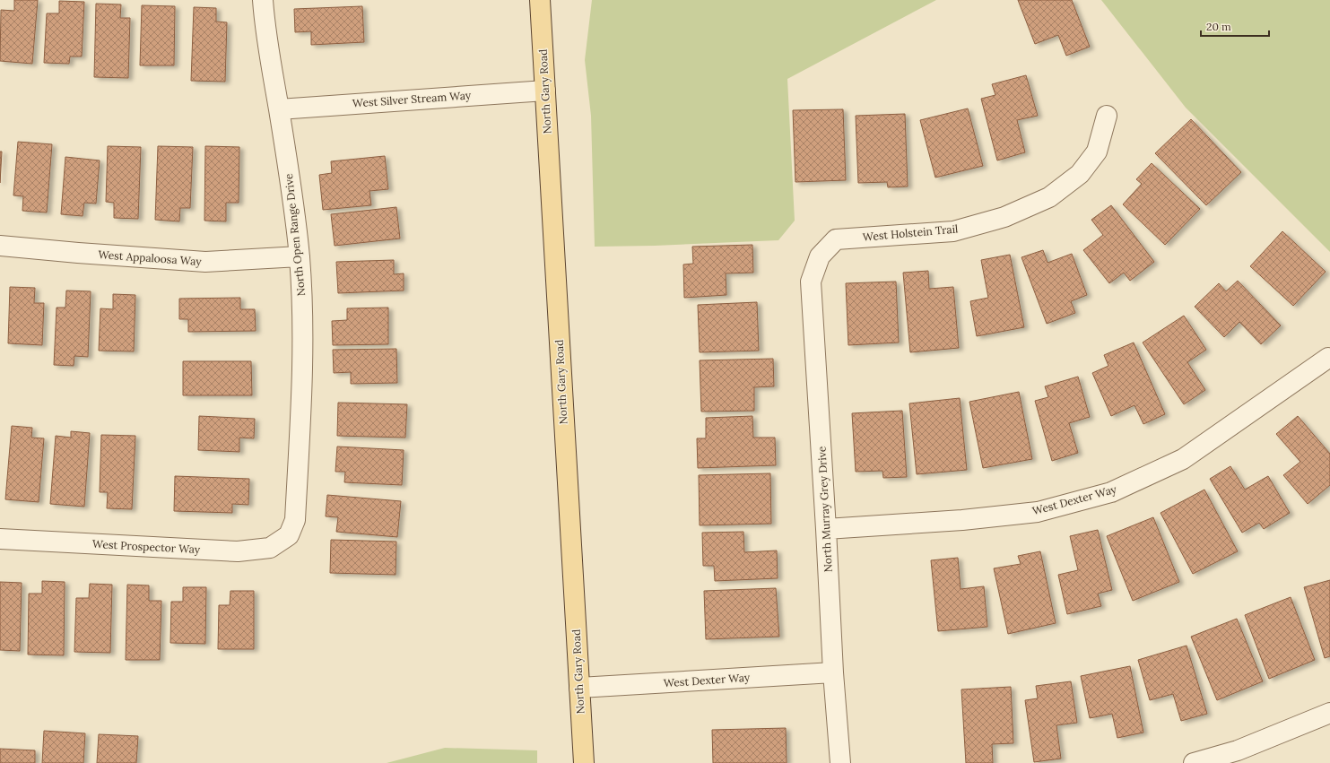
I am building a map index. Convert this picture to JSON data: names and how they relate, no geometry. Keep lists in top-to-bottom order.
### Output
{
  "streets": {
    "main road": ["North Gary Road"],
    "street": [
      "West Silver Stream Way",
      "West Holstein Trail",
      "North Open Range Drive",
      "West Appaloosa Way",
      "West Dexter Way",
      "North Murray Grey Drive",
      "West Prospector Way"
    ]
  },
  "crossings": [
    ["North Gary Road", "West Silver Stream Way"],
    ["North Gary Road", "West Dexter Way"],
    ["West Silver Stream Way", "North Open Range Drive"],
    ["West Holstein Trail", "North Murray Grey Drive"],
    ["North Open Range Drive", "West Appaloosa Way"],
    ["North Open Range Drive", "West Prospector Way"],
    ["West Dexter Way", "North Murray Grey Drive"]
  ],
  "scale_bar": "20 m"
}
